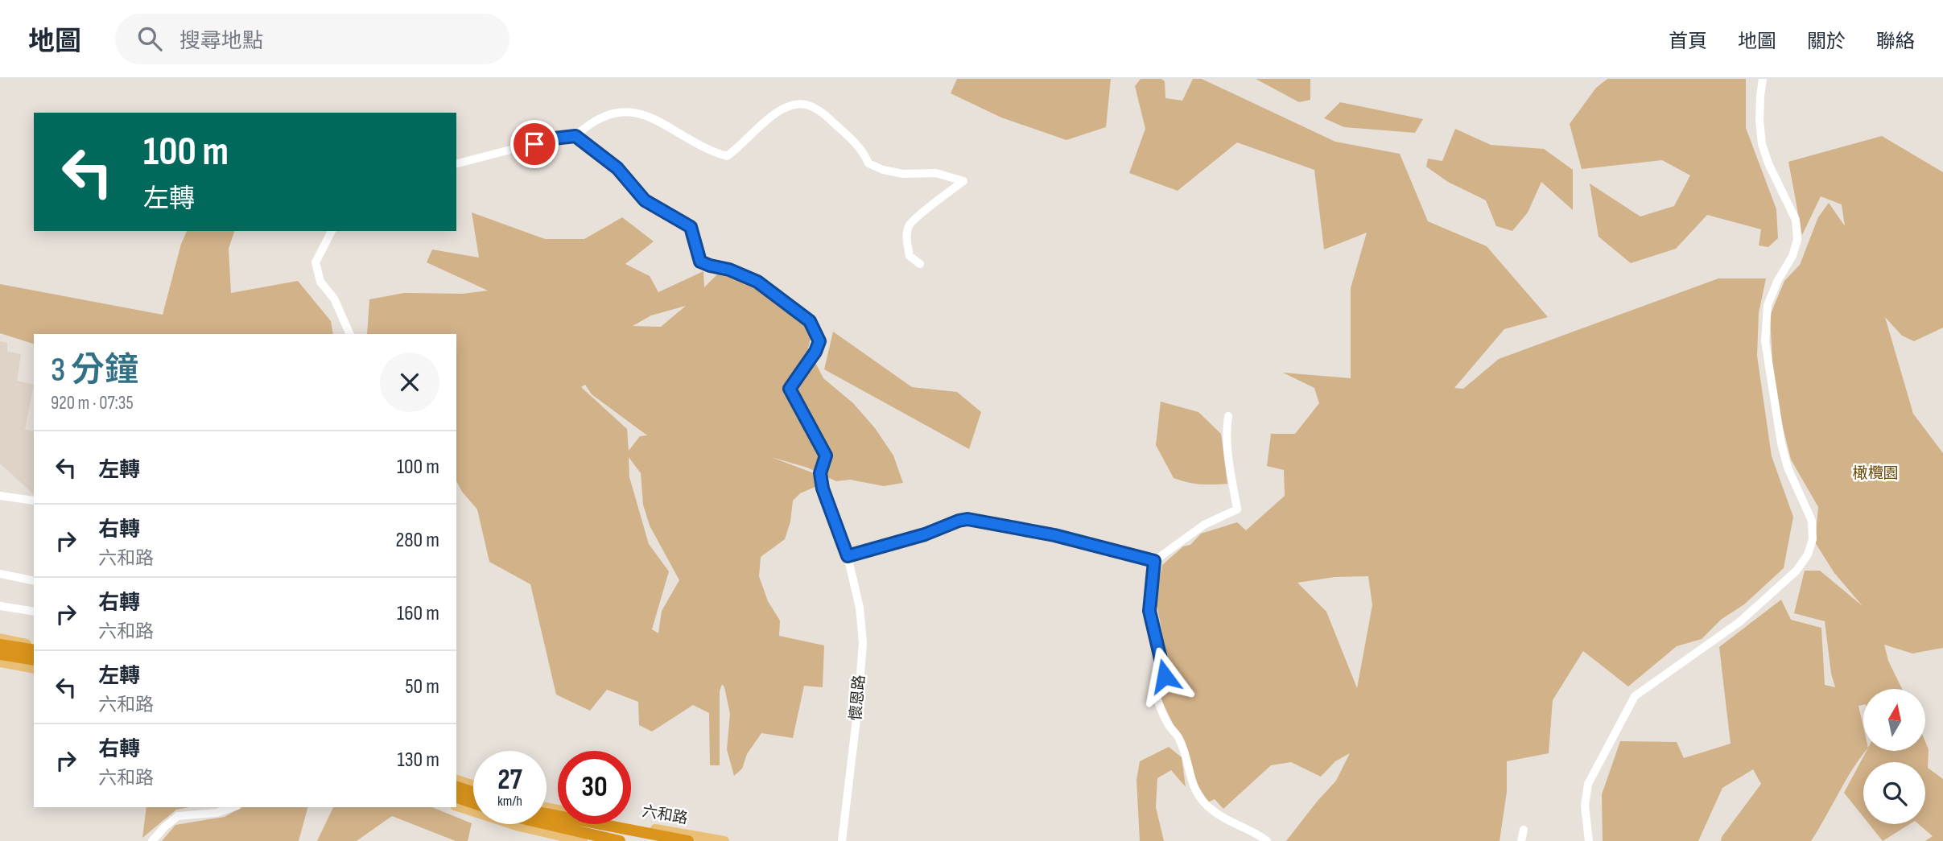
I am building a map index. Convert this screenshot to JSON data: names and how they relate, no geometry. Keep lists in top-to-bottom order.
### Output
{
  "streets": {
    "main road": ["六和路"],
    "street": ["懷恩路"]
  },
  "parks": ["橄欖園"],
  "north": "top",
  "page": {
    "header": "地圖",
    "search": "搜尋地點",
    "nav": [
      "首頁",
      "地圖",
      "關於",
      "聯絡"
    ],
    "turn": ["100 m", "左轉"],
    "heading": ["3 分鐘", "920 m · 07:35"],
    "list": [
      {
        "name": "左轉",
        "value": "100 m"
      },
      {
        "name": "右轉",
        "note": "六和路",
        "value": "280 m"
      },
      {
        "name": "右轉",
        "note": "六和路",
        "value": "160 m"
      },
      {
        "name": "左轉",
        "note": "六和路",
        "value": "50 m"
      },
      {
        "name": "右轉",
        "note": "六和路",
        "value": "130 m"
      }
    ],
    "speed": "27 km/h",
    "limit": "30"
  }
}
